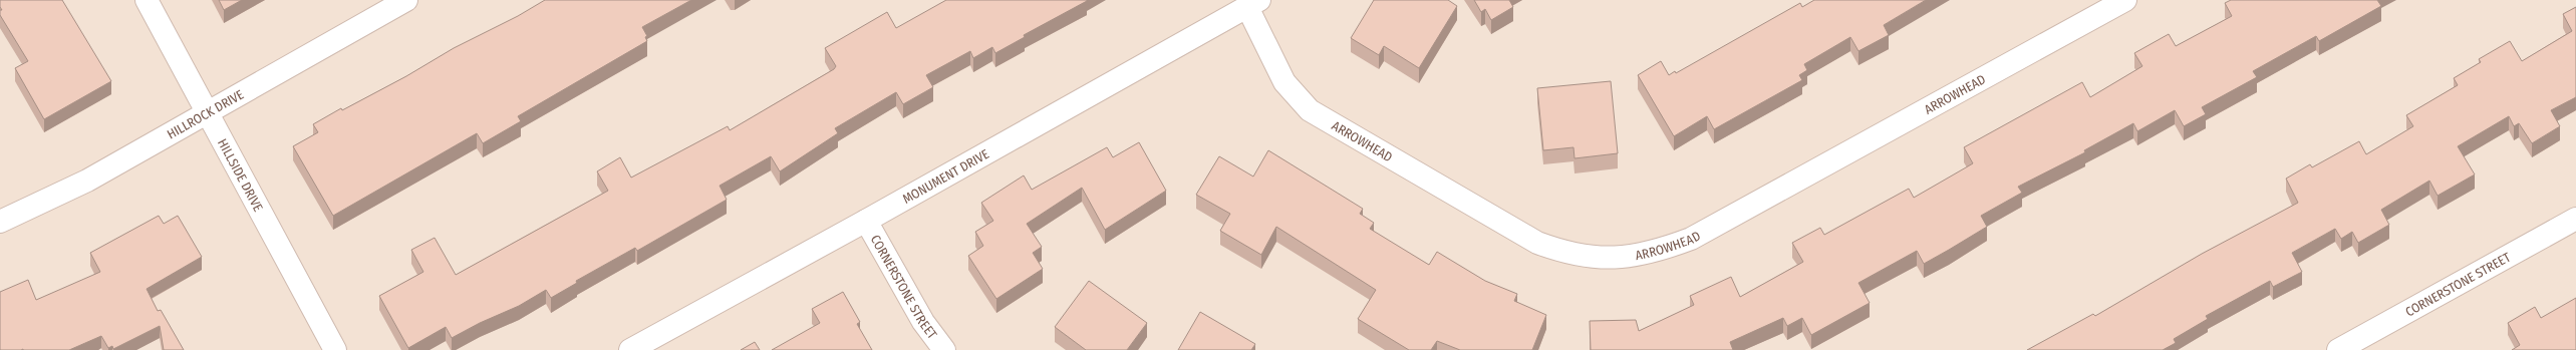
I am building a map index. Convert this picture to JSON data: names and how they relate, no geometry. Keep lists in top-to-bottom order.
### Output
{
  "streets": {
    "street": [
      "ARROWHEAD",
      "HILLROCK DRIVE",
      "HILLSIDE DRIVE",
      "MONUMENT DRIVE",
      "CORNERSTONE STREET"
    ]
  },
  "crossings": [
    ["ARROWHEAD", "MONUMENT DRIVE"],
    ["HILLROCK DRIVE", "HILLSIDE DRIVE"],
    ["MONUMENT DRIVE", "CORNERSTONE STREET"]
  ]
}
